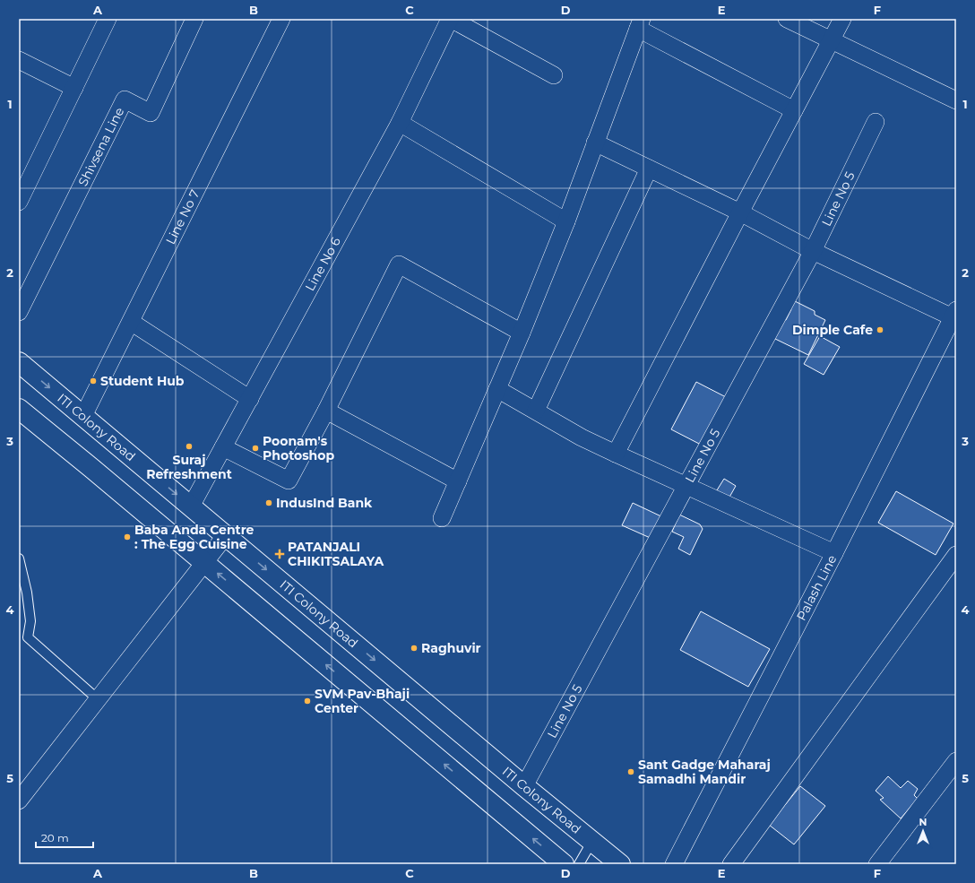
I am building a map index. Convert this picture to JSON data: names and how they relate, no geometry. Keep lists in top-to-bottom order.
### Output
{
  "streets": {
    "main road": ["ITI Colony Road"],
    "street": [
      "Shivsena Line",
      "Line No 5",
      "Line No 7",
      "Line No 6",
      "Palash Line"
    ]
  },
  "crossings": [
    ["Line No 5", "ITI Colony Road"],
    ["Line No 7", "ITI Colony Road"],
    ["Line No 6", "ITI Colony Road"]
  ],
  "places": {
    "other": [
      "Dimple Cafe",
      "Student Hub",
      "Suraj Refreshment",
      "Poonam's Photoshop",
      "IndusInd Bank",
      "Baba Anda Centre : The Egg Cuisine",
      "Raghuvir",
      "SVM Pav-Bhaji Center",
      "Sant Gadge Maharaj Samadhi Mandir"
    ],
    "health": ["PATANJALI CHIKITSALAYA"]
  },
  "scale_bar": "20 m",
  "north": "top",
  "grid": {
    "columns": [
      "A",
      "B",
      "C",
      "D",
      "E",
      "F"
    ],
    "rows": [
      "1",
      "2",
      "3",
      "4",
      "5"
    ]
  }
}
